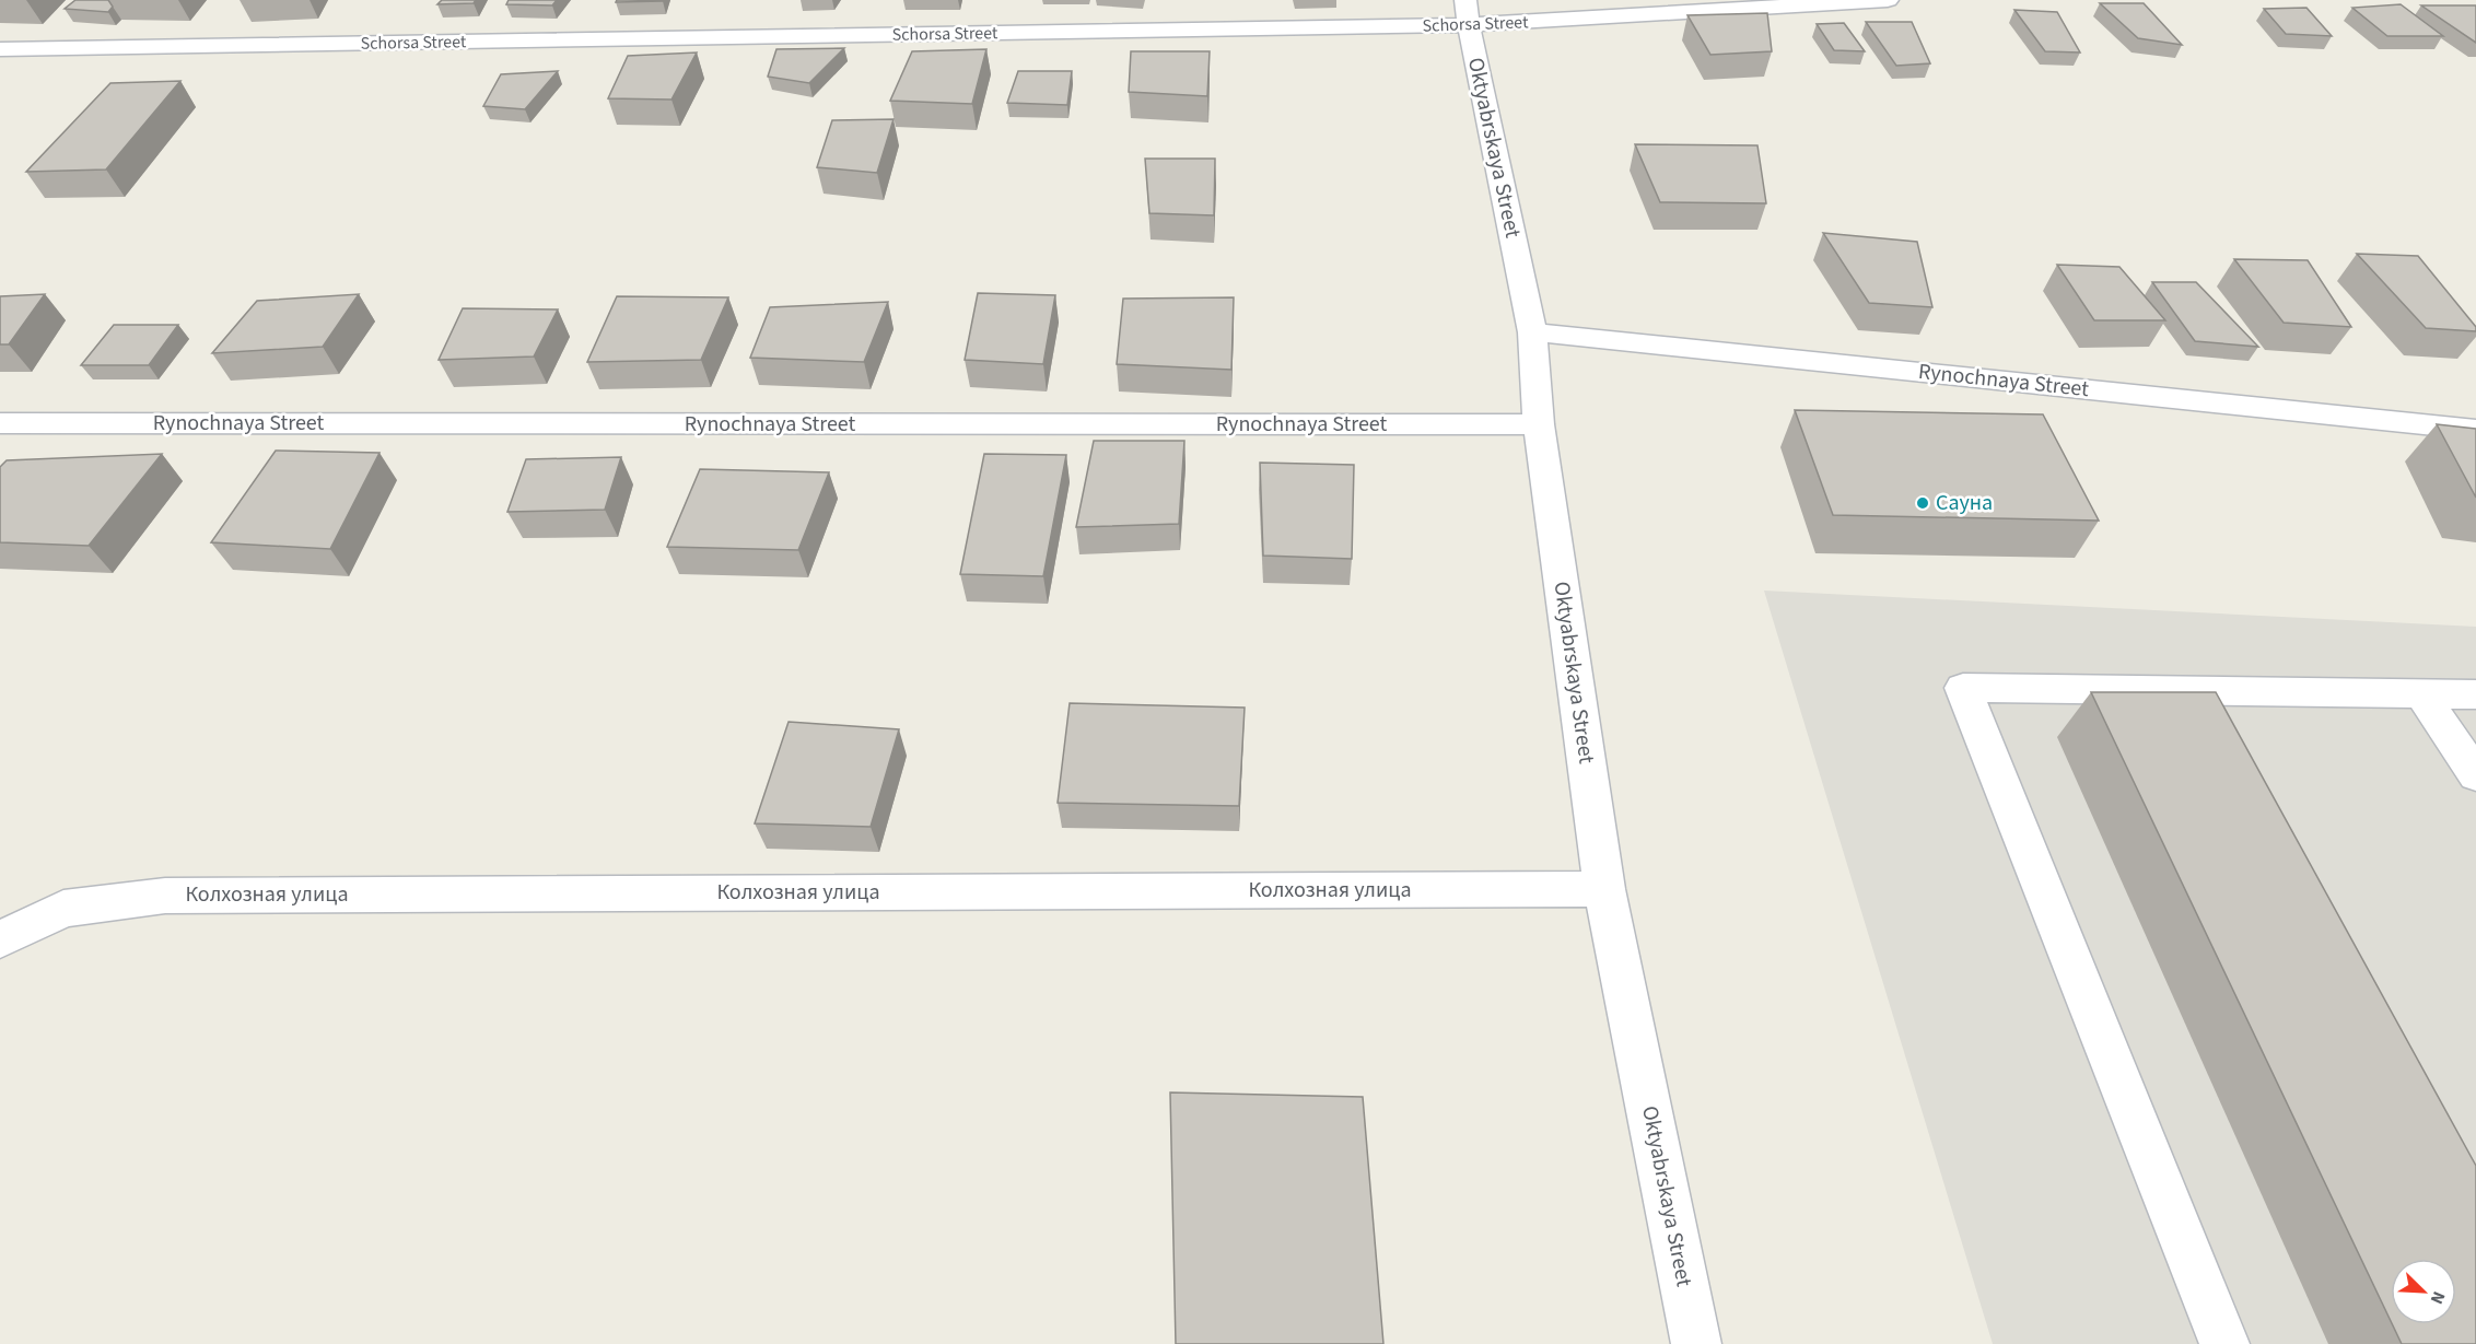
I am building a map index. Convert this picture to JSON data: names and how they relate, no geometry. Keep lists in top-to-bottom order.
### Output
{
  "streets": {
    "street": [
      "Schorsa Street",
      "Oktyabrskaya Street",
      "Rynochnaya Street",
      "Колхозная улица"
    ]
  },
  "crossings": [
    ["Schorsa Street", "Oktyabrskaya Street"],
    ["Oktyabrskaya Street", "Rynochnaya Street"],
    ["Oktyabrskaya Street", "Колхозная улица"]
  ],
  "places": ["Сауна"],
  "north": "bottom right"
}
